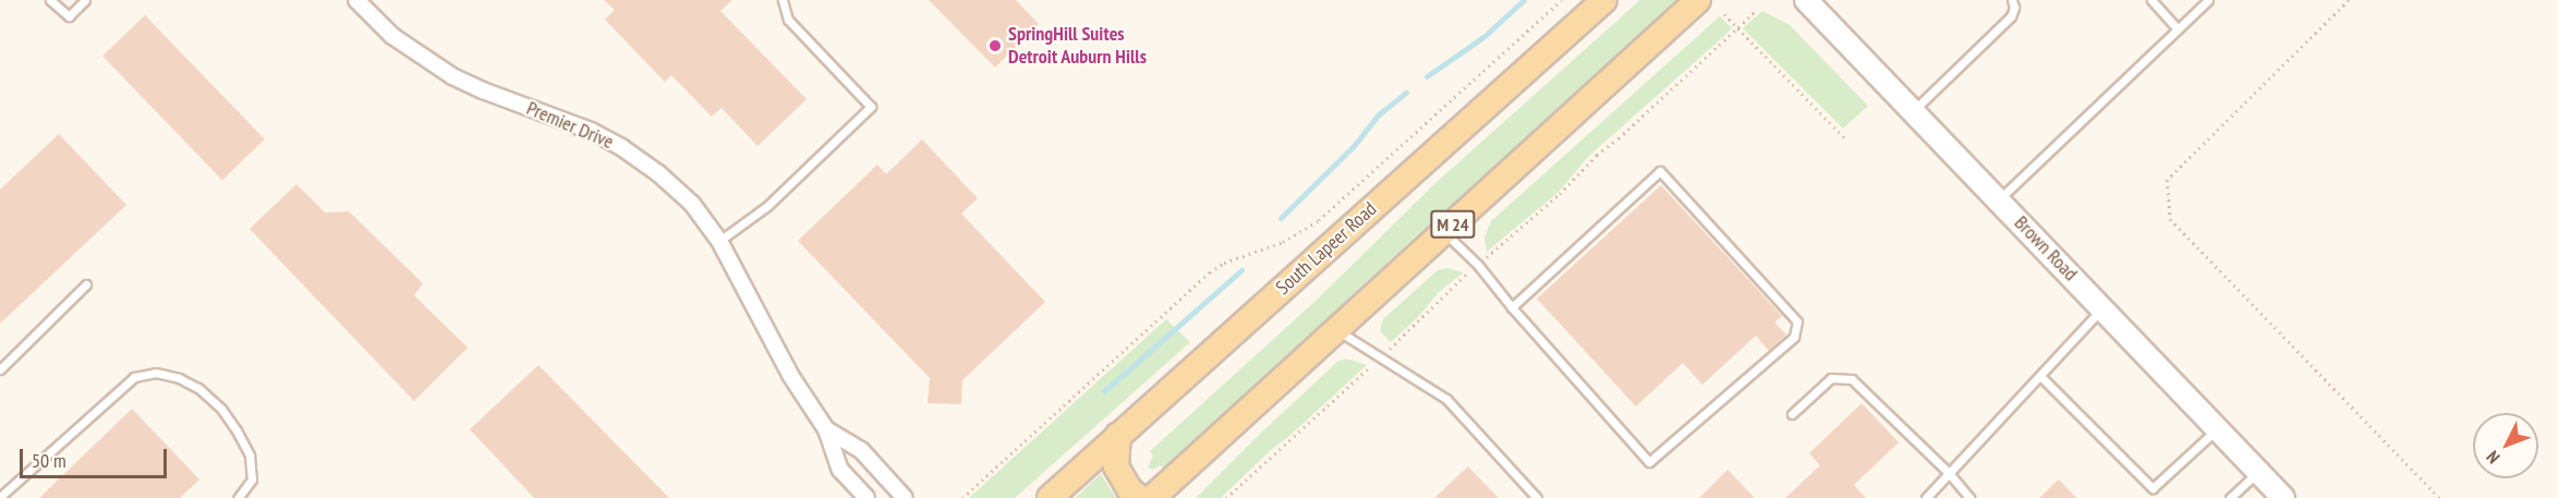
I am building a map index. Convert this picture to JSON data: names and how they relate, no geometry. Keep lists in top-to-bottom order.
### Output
{
  "streets": {
    "main road": ["M 24", "South Lapeer Road", "Brown Road"],
    "street": ["Premier Drive"]
  },
  "places": ["SpringHill Suites Detroit Auburn Hills"],
  "scale_bar": "50 m",
  "north": "bottom left"
}
